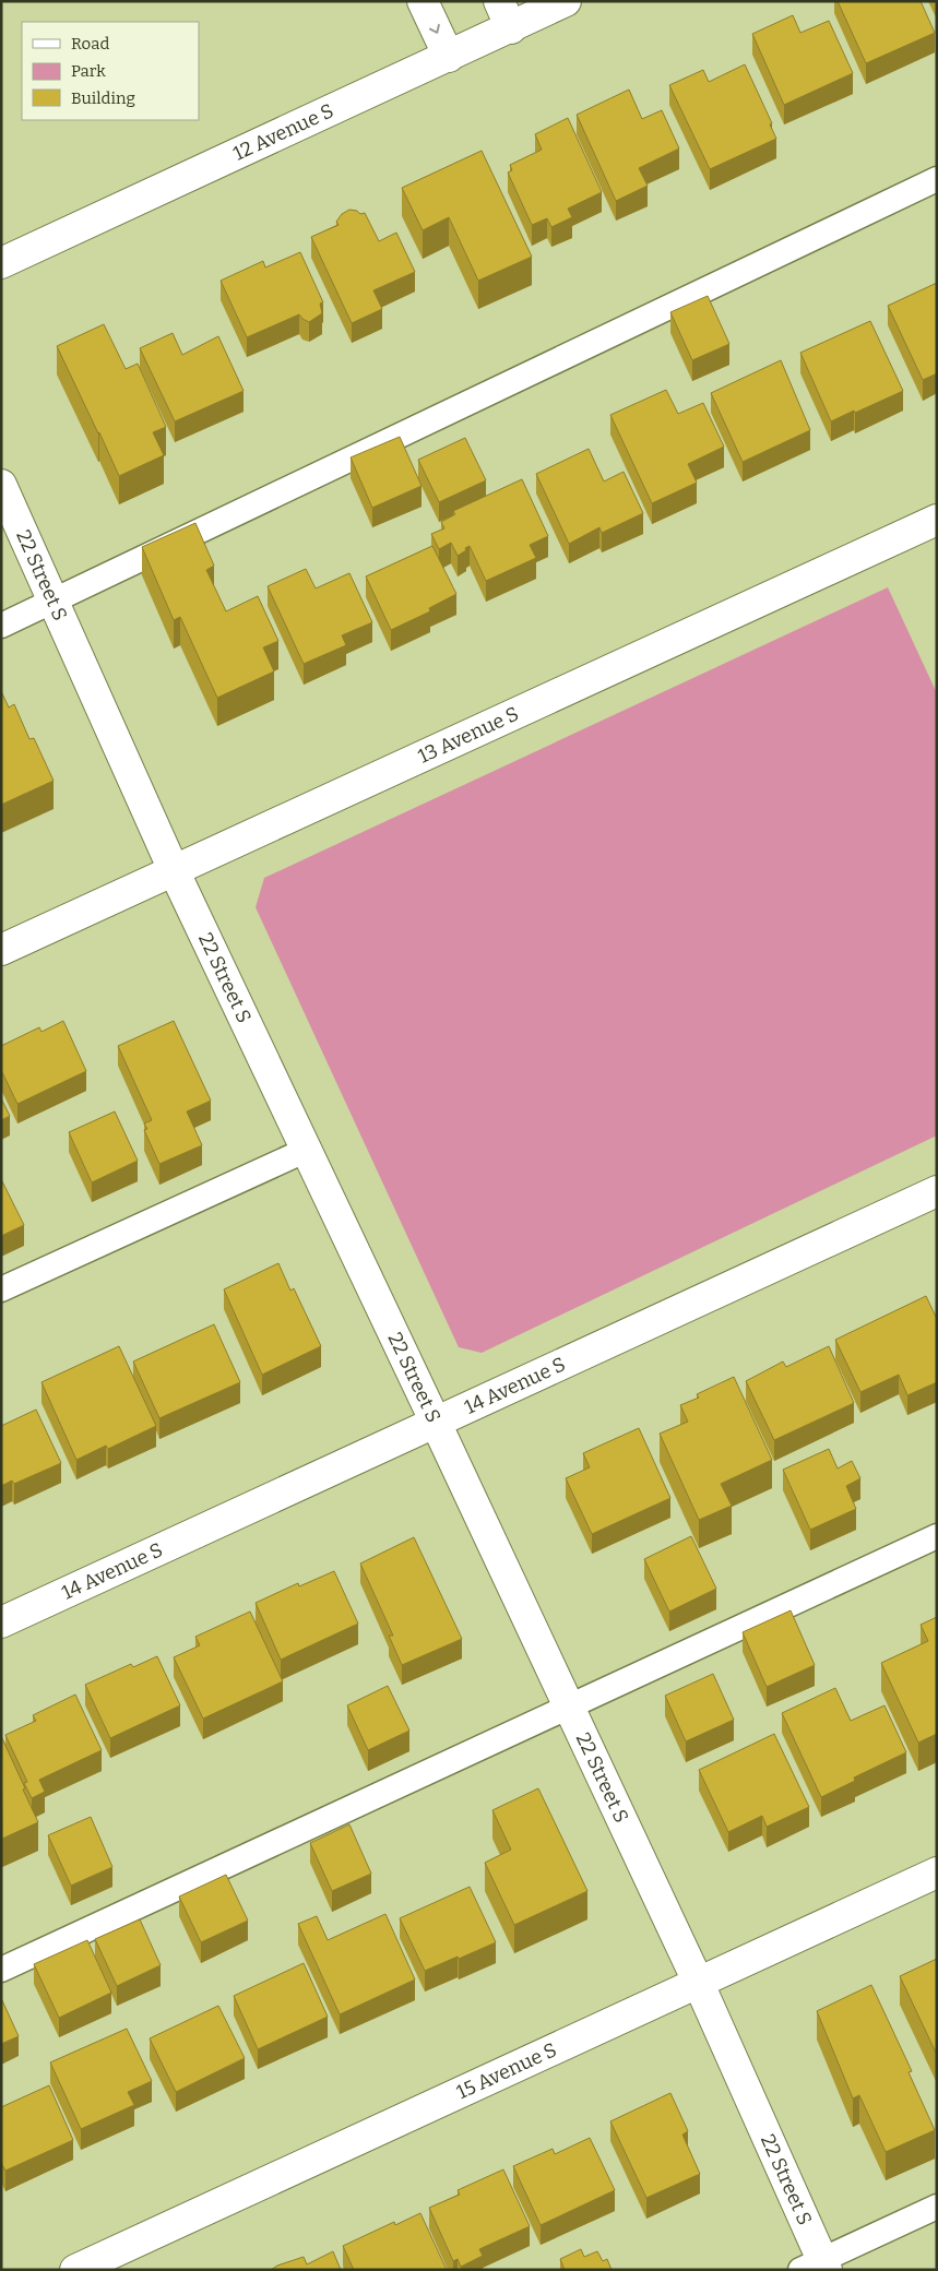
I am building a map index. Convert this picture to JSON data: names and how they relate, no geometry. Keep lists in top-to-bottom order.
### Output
{
  "streets": {
    "street": [
      "12 Avenue S",
      "22 Street S",
      "13 Avenue S",
      "14 Avenue S",
      "15 Avenue S"
    ]
  },
  "crossings": [
    ["22 Street S", "13 Avenue S"],
    ["22 Street S", "14 Avenue S"],
    ["22 Street S", "15 Avenue S"]
  ],
  "legend": ["Road", "Park", "Building"]
}
